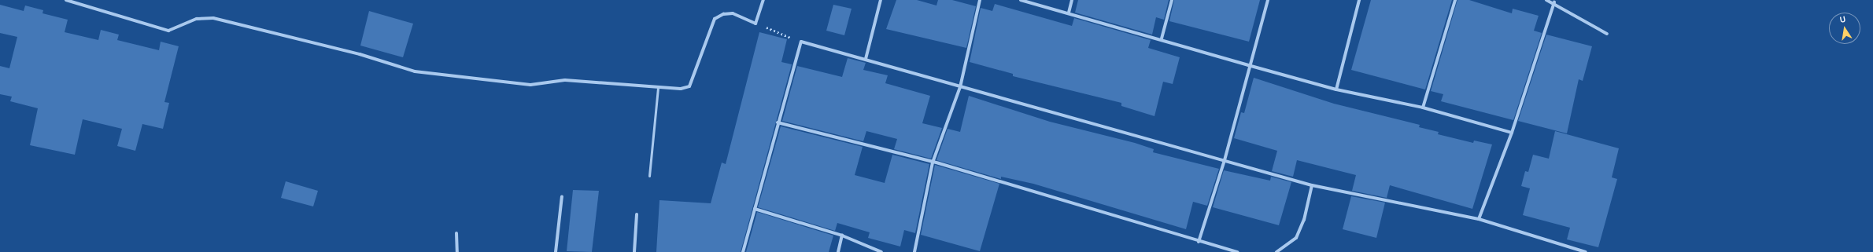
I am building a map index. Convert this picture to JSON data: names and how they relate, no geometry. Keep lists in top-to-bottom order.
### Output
{
  "north": "top"
}
